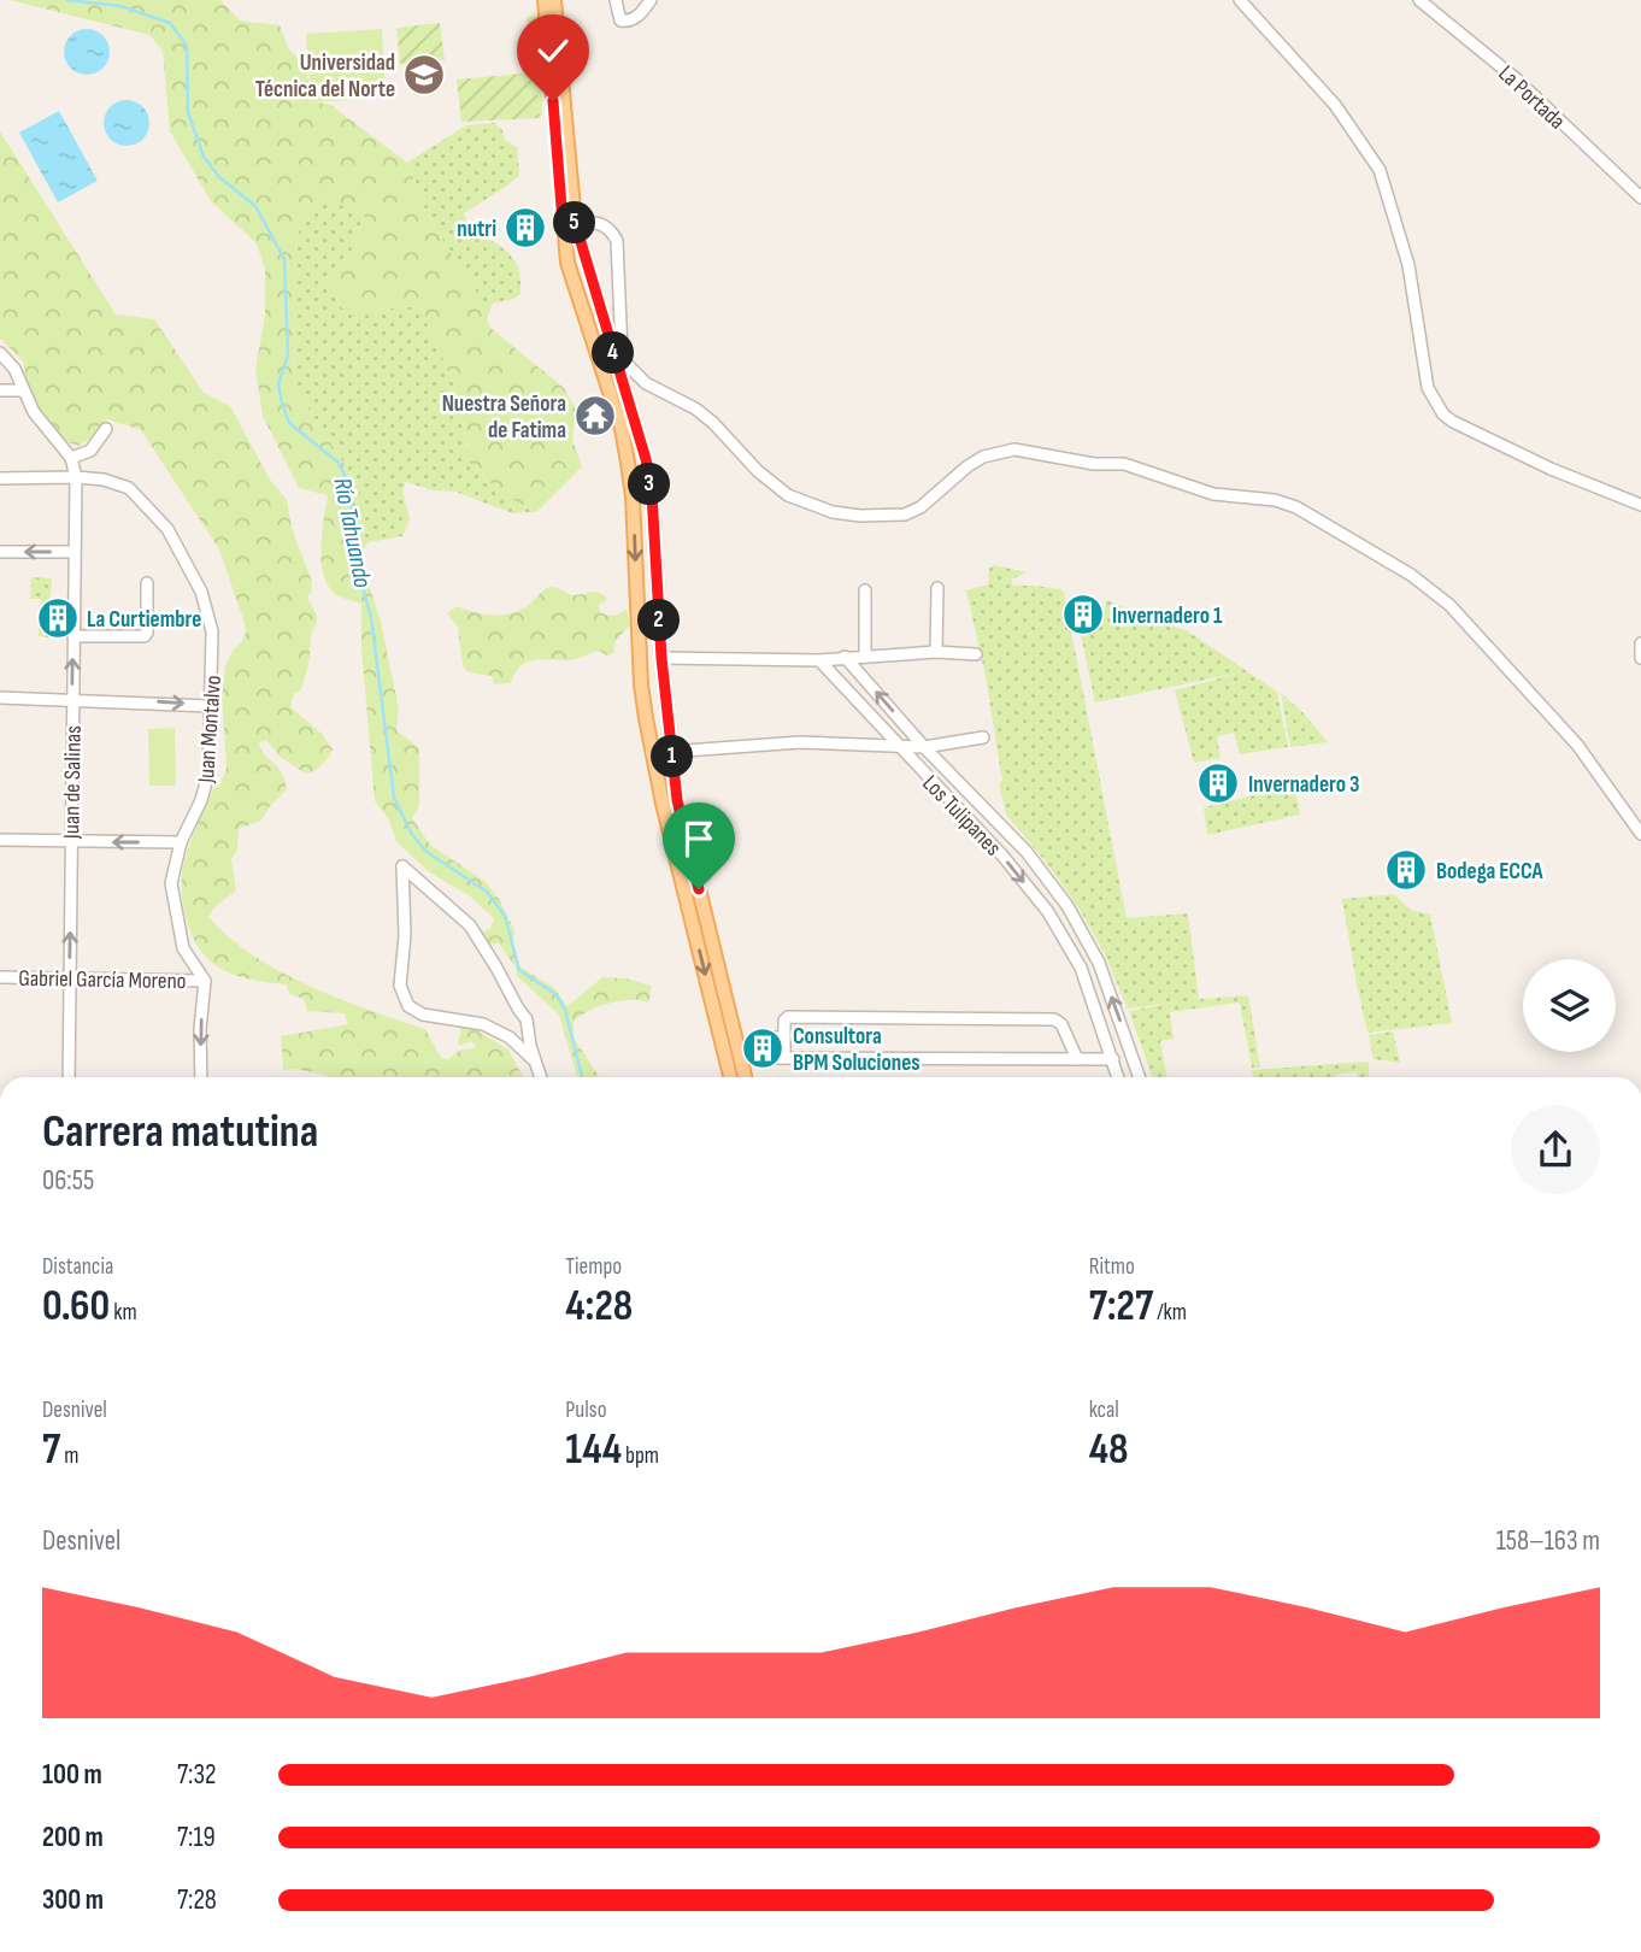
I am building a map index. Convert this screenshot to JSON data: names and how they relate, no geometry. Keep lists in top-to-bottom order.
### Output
{
  "streets": {
    "street": [
      "La Portada",
      "Juan Montalvo",
      "Juan de Salinas",
      "Los Tulipanes",
      "Gabriel García Moreno"
    ]
  },
  "crossings": [
    ["Juan Montalvo", "Juan de Salinas"],
    ["Juan Montalvo", "Gabriel García Moreno"],
    ["Juan de Salinas", "Gabriel García Moreno"]
  ],
  "water": ["Río Tahuando"],
  "places": {
    "school or university": ["Universidad Técnica del Norte"],
    "building": [
      "nutri",
      "Invernadero 1",
      "La Curtiembre",
      "Invernadero 3",
      "Bodega ECCA",
      "Consultora BPM Soluciones"
    ],
    "temple": ["Nuestra Señora de Fatima"]
  },
  "page": {
    "pins": [
      "5",
      "4",
      "3",
      "2",
      "1"
    ],
    "heading": ["Carrera matutina", "06:55"],
    "stats": [
      ["Distancia", "0.60 km"],
      ["Tiempo", "4:28"],
      ["Ritmo", "7:27 /km"],
      ["Desnivel", "7 m"],
      ["Pulso", "144 bpm"],
      ["kcal", "48"]
    ],
    "chart": ["Desnivel", "158–163 m"],
    "list": [
      {
        "name": "100 m",
        "note": "7:32"
      },
      {
        "name": "200 m",
        "note": "7:19"
      },
      {
        "name": "300 m",
        "note": "7:28"
      }
    ]
  }
}
